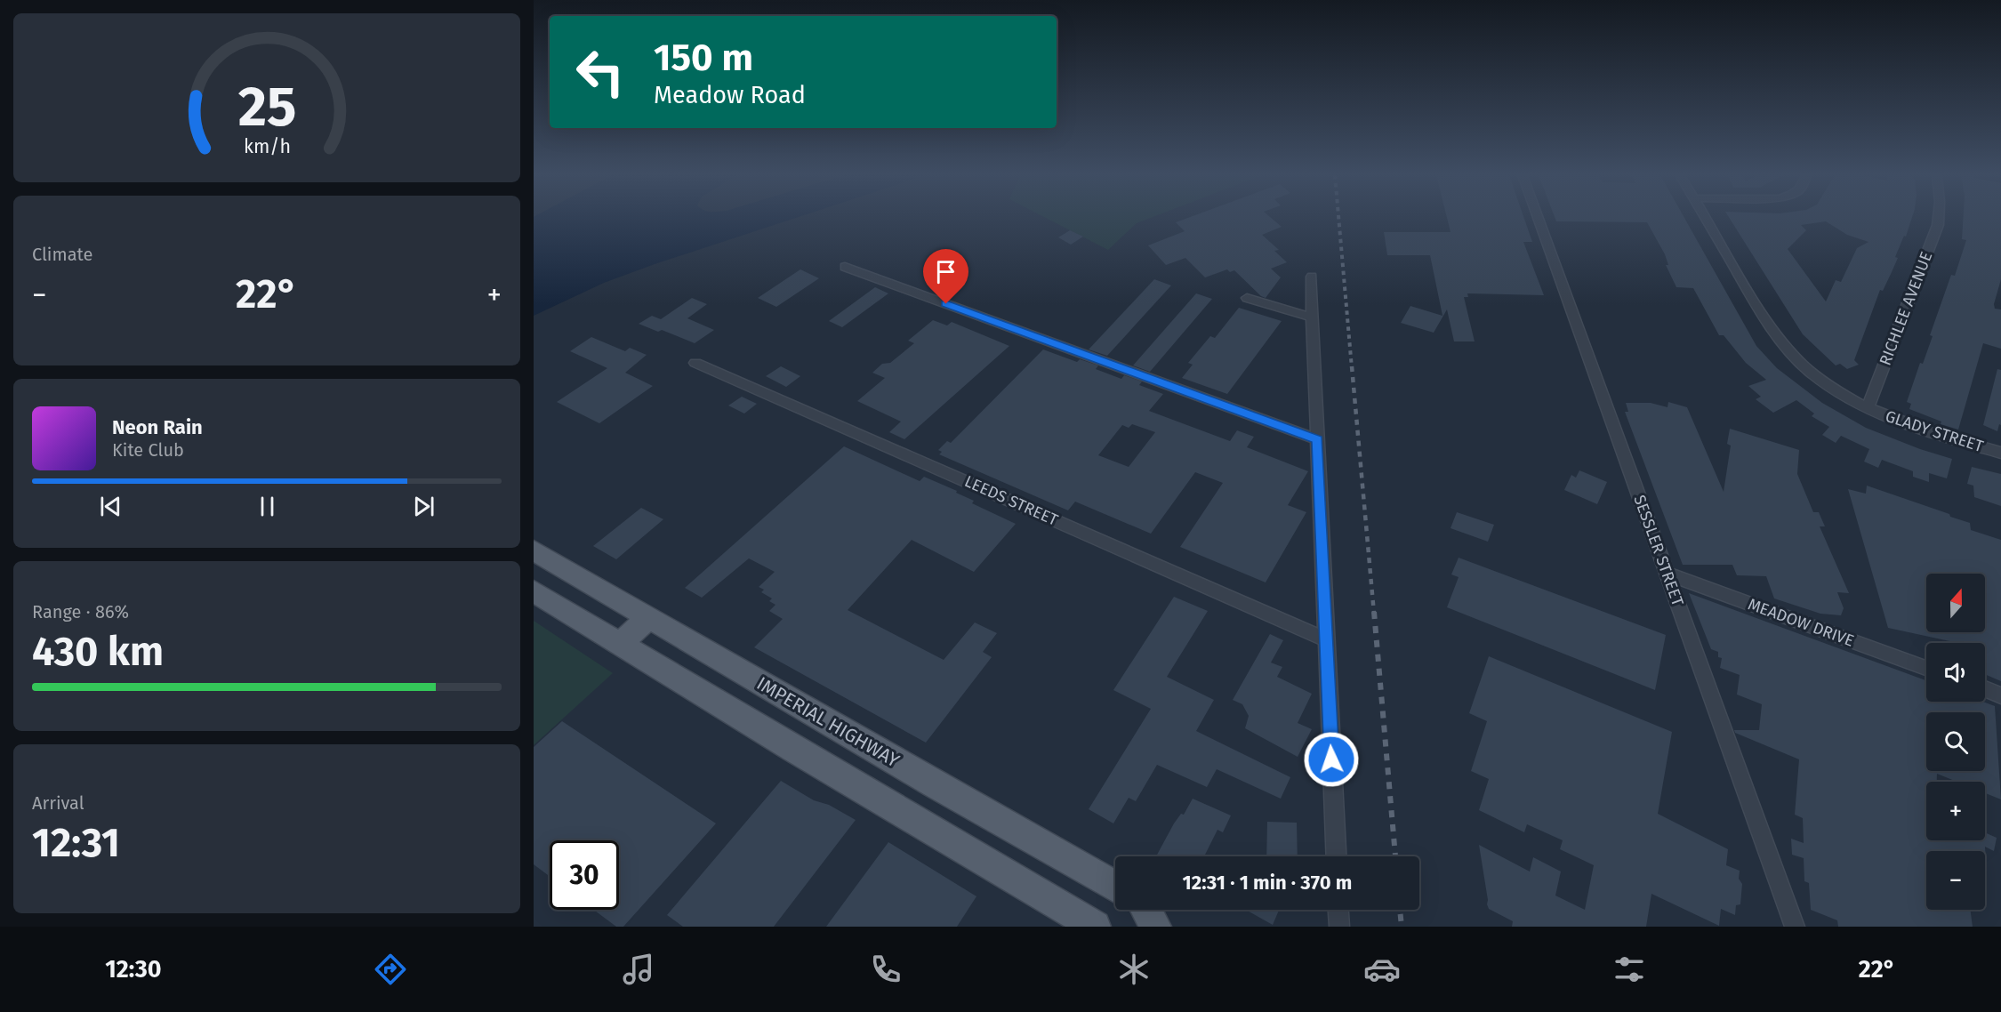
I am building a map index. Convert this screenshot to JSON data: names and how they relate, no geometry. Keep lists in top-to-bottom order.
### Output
{
  "streets": {
    "main road": ["IMPERIAL HIGHWAY"],
    "street": [
      "RICHLEE AVENUE",
      "GLADY STREET",
      "LEEDS STREET",
      "SESSLER STREET",
      "MEADOW DRIVE"
    ]
  },
  "crossings": [
    ["RICHLEE AVENUE", "GLADY STREET"],
    ["SESSLER STREET", "MEADOW DRIVE"]
  ],
  "north": "top",
  "page": {
    "turn": ["150 m", "Meadow Road"],
    "tile": [
      "Climate",
      ["Range · 86%", "430 km"],
      ["Arrival", "12:31"]
    ],
    "heat": ["−", "22°", "+"],
    "song": ["Neon Rain", "Kite Club"],
    "map_buttons": ["+", "−"],
    "limit": "30",
    "trip": "12:31 · 1 min · 370 m",
    "tabs": ["12:30", "22°"],
    "gauge": ["25", "km/h"]
  }
}
